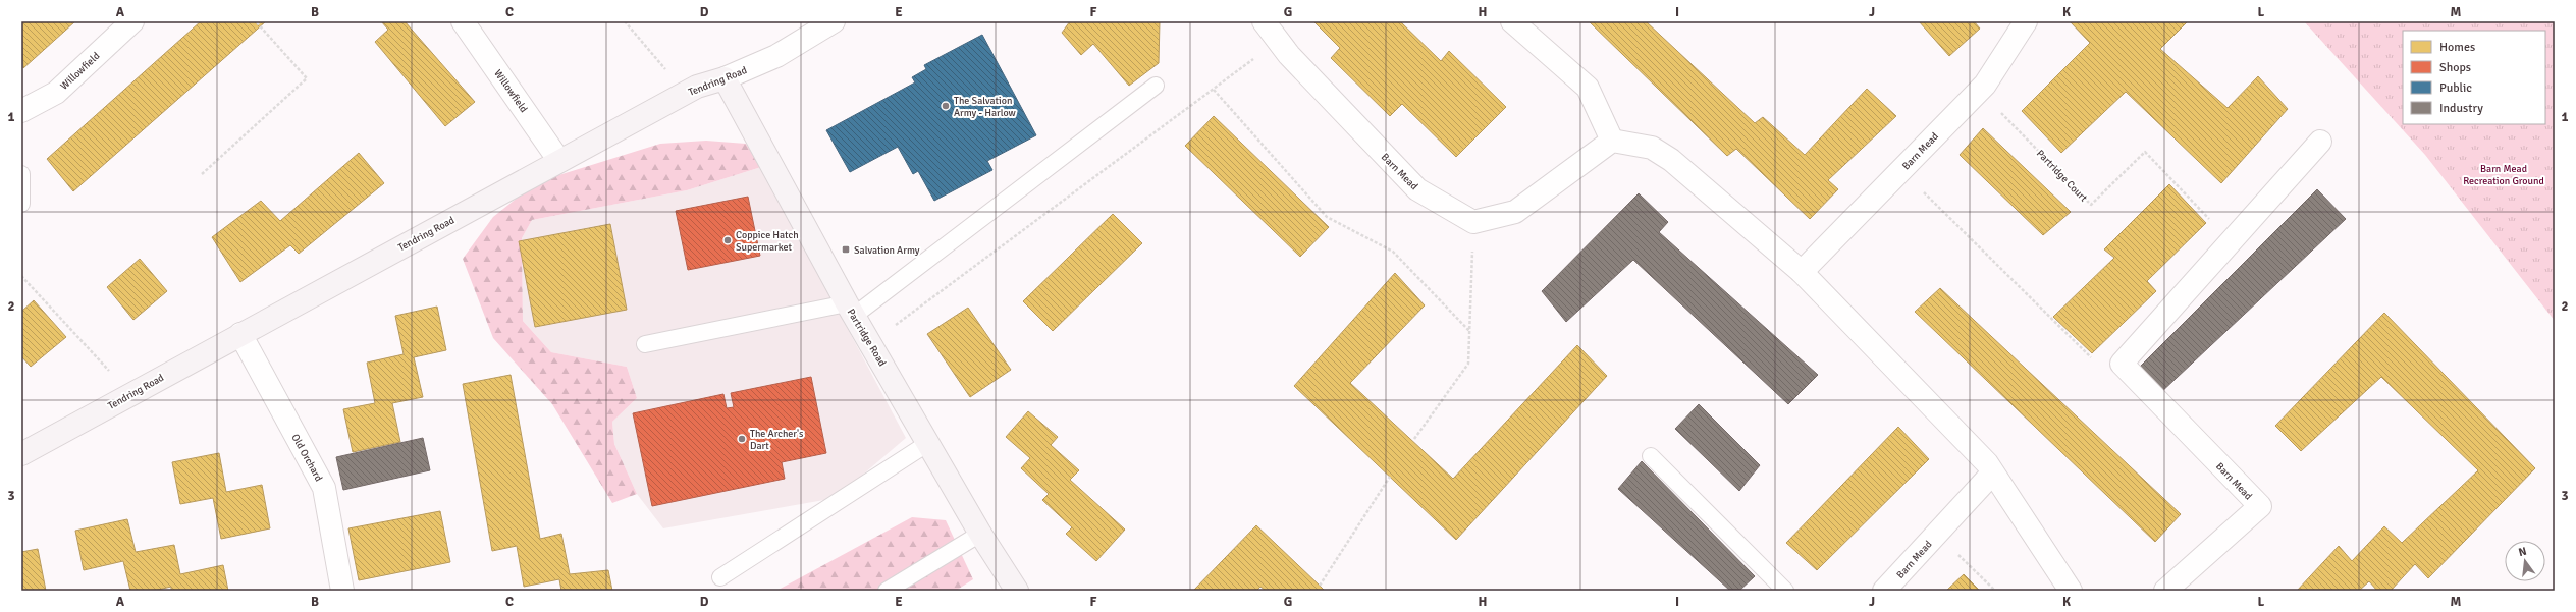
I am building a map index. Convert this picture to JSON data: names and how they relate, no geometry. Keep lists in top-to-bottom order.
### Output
{
  "streets": {
    "street": [
      "Willowfield",
      "Tendring Road",
      "Barn Mead",
      "Partridge Road",
      "Old Orchard"
    ],
    "path": ["Partridge Court"]
  },
  "crossings": [
    ["Willowfield", "Tendring Road"],
    ["Tendring Road", "Partridge Road"],
    ["Tendring Road", "Old Orchard"],
    ["Barn Mead", "Partridge Court"]
  ],
  "parks": ["Barn Mead Recreation Ground"],
  "places": {
    "other": ["The Salvation Army - Harlow", "Coppice Hatch Supermarket", "The Archer's Dart"],
    "transit": ["Salvation Army"]
  },
  "legend": [
    "Homes",
    "Shops",
    "Public",
    "Industry"
  ],
  "north": "top",
  "grid": {
    "columns": [
      "A",
      "B",
      "C",
      "D",
      "E",
      "F",
      "G",
      "H",
      "I",
      "J",
      "K",
      "L",
      "M"
    ],
    "rows": ["1", "2", "3"]
  }
}
